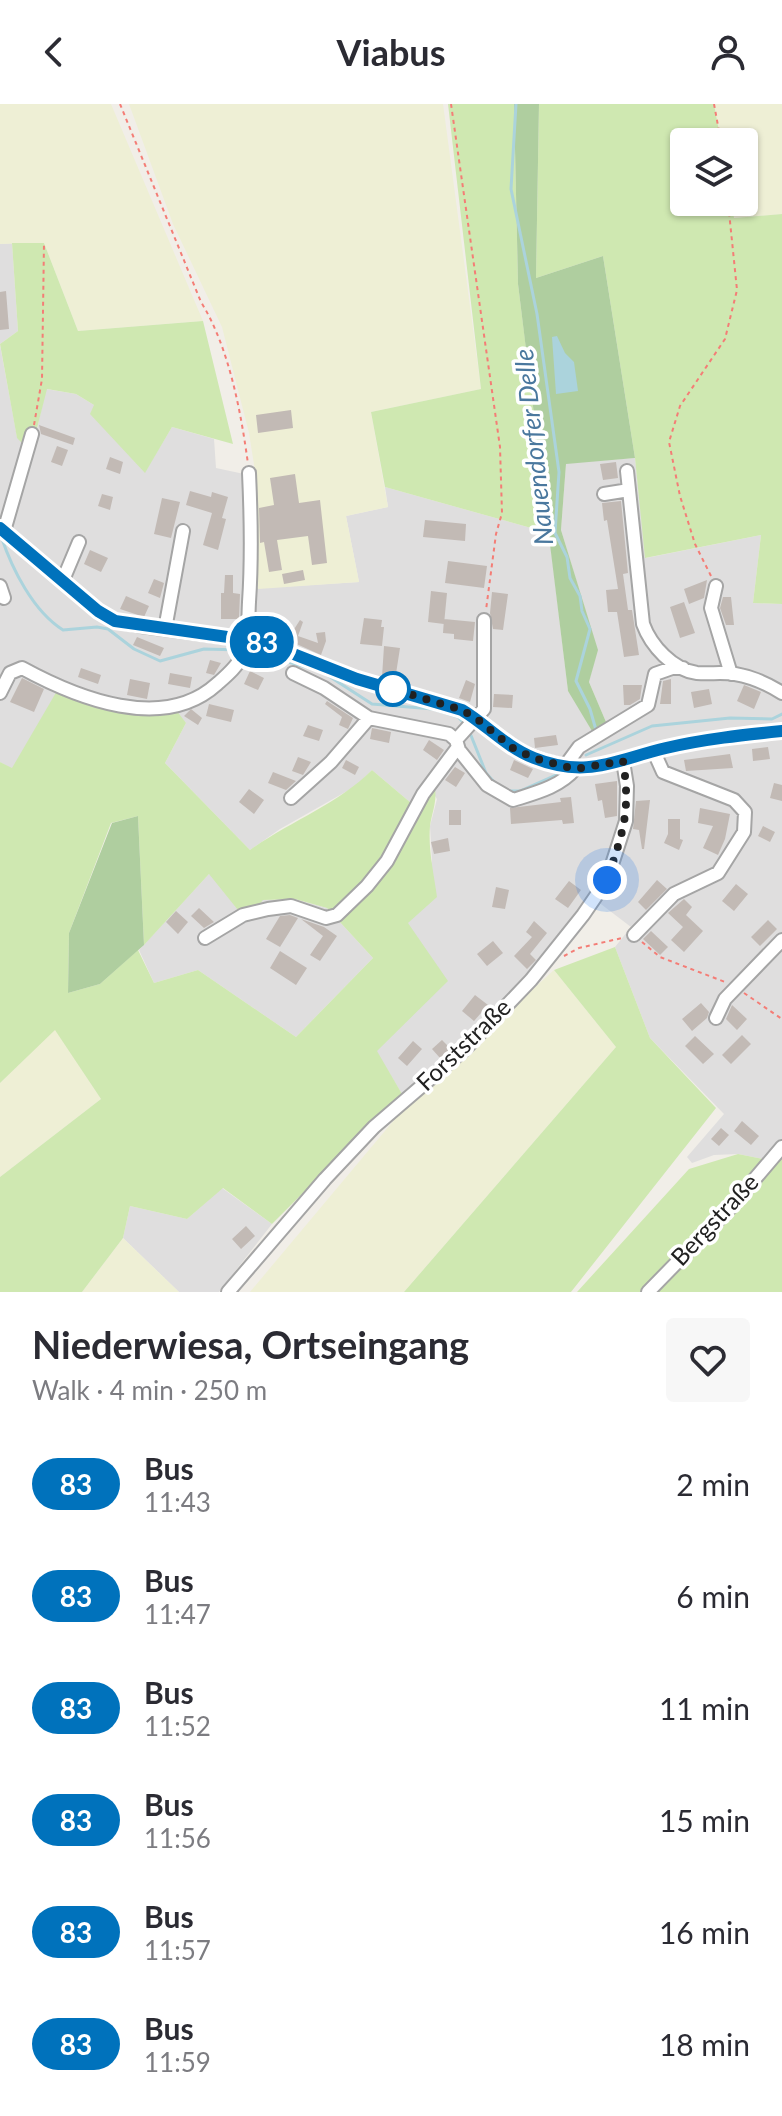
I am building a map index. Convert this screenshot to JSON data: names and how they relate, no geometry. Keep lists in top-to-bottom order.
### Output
{
  "streets": {
    "street": ["Forststraße", "Bergstraße"]
  },
  "water": ["Nauendorfer Delle"],
  "lines": ["bus line 83"],
  "page": {
    "header": "Viabus",
    "on_map": "83",
    "heading": ["Niederwiesa, Ortseingang", "Walk · 4 min · 250 m"],
    "list": [
      {
        "mark": "83",
        "name": "Bus",
        "note": "11:43",
        "value": "2 min"
      },
      {
        "mark": "83",
        "name": "Bus",
        "note": "11:47",
        "value": "6 min"
      },
      {
        "mark": "83",
        "name": "Bus",
        "note": "11:52",
        "value": "11 min"
      },
      {
        "mark": "83",
        "name": "Bus",
        "note": "11:56",
        "value": "15 min"
      },
      {
        "mark": "83",
        "name": "Bus",
        "note": "11:57",
        "value": "16 min"
      },
      {
        "mark": "83",
        "name": "Bus",
        "note": "11:59",
        "value": "18 min"
      }
    ]
  }
}
